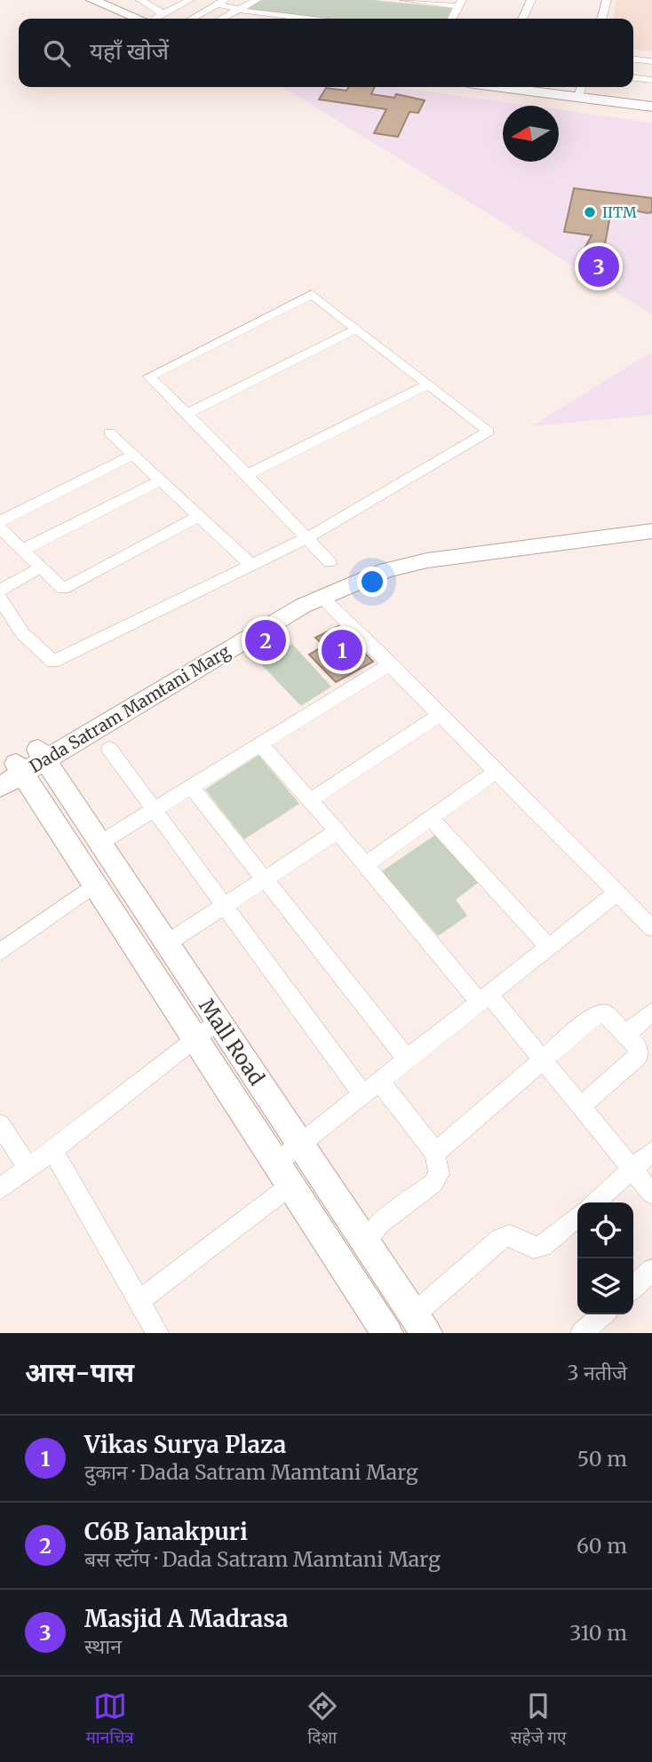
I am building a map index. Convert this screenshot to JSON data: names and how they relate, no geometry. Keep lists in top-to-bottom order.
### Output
{
  "streets": {
    "street": ["Dada Satram Mamtani Marg", "Mall Road"]
  },
  "crossings": [
    ["Dada Satram Mamtani Marg", "Mall Road"]
  ],
  "places": ["IITM"],
  "north": "left",
  "page": {
    "search": "यहाँ खोजें",
    "pins": ["3", "2", "1"],
    "heading": ["आस-पास", "3 नतीजे"],
    "list": [
      {
        "mark": "1",
        "name": "Vikas Surya Plaza",
        "note": "दुकान · Dada Satram Mamtani Marg",
        "value": "50 m"
      },
      {
        "mark": "2",
        "name": "C6B Janakpuri",
        "note": "बस स्टॉप · Dada Satram Mamtani Marg",
        "value": "60 m"
      },
      {
        "mark": "3",
        "name": "Masjid A Madrasa",
        "note": "स्थान",
        "value": "310 m"
      }
    ],
    "nav": ["मानचित्र", "दिशा", "सहेजे गए"]
  }
}
